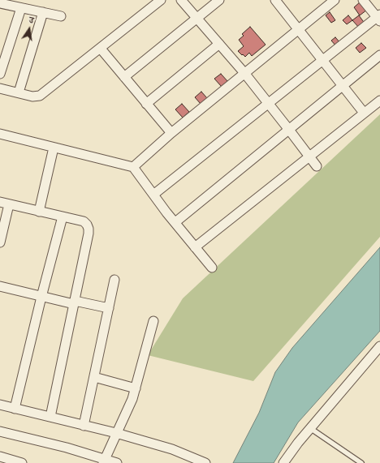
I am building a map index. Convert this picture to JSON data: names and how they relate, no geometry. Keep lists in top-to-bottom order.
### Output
{
  "north": "top"
}
